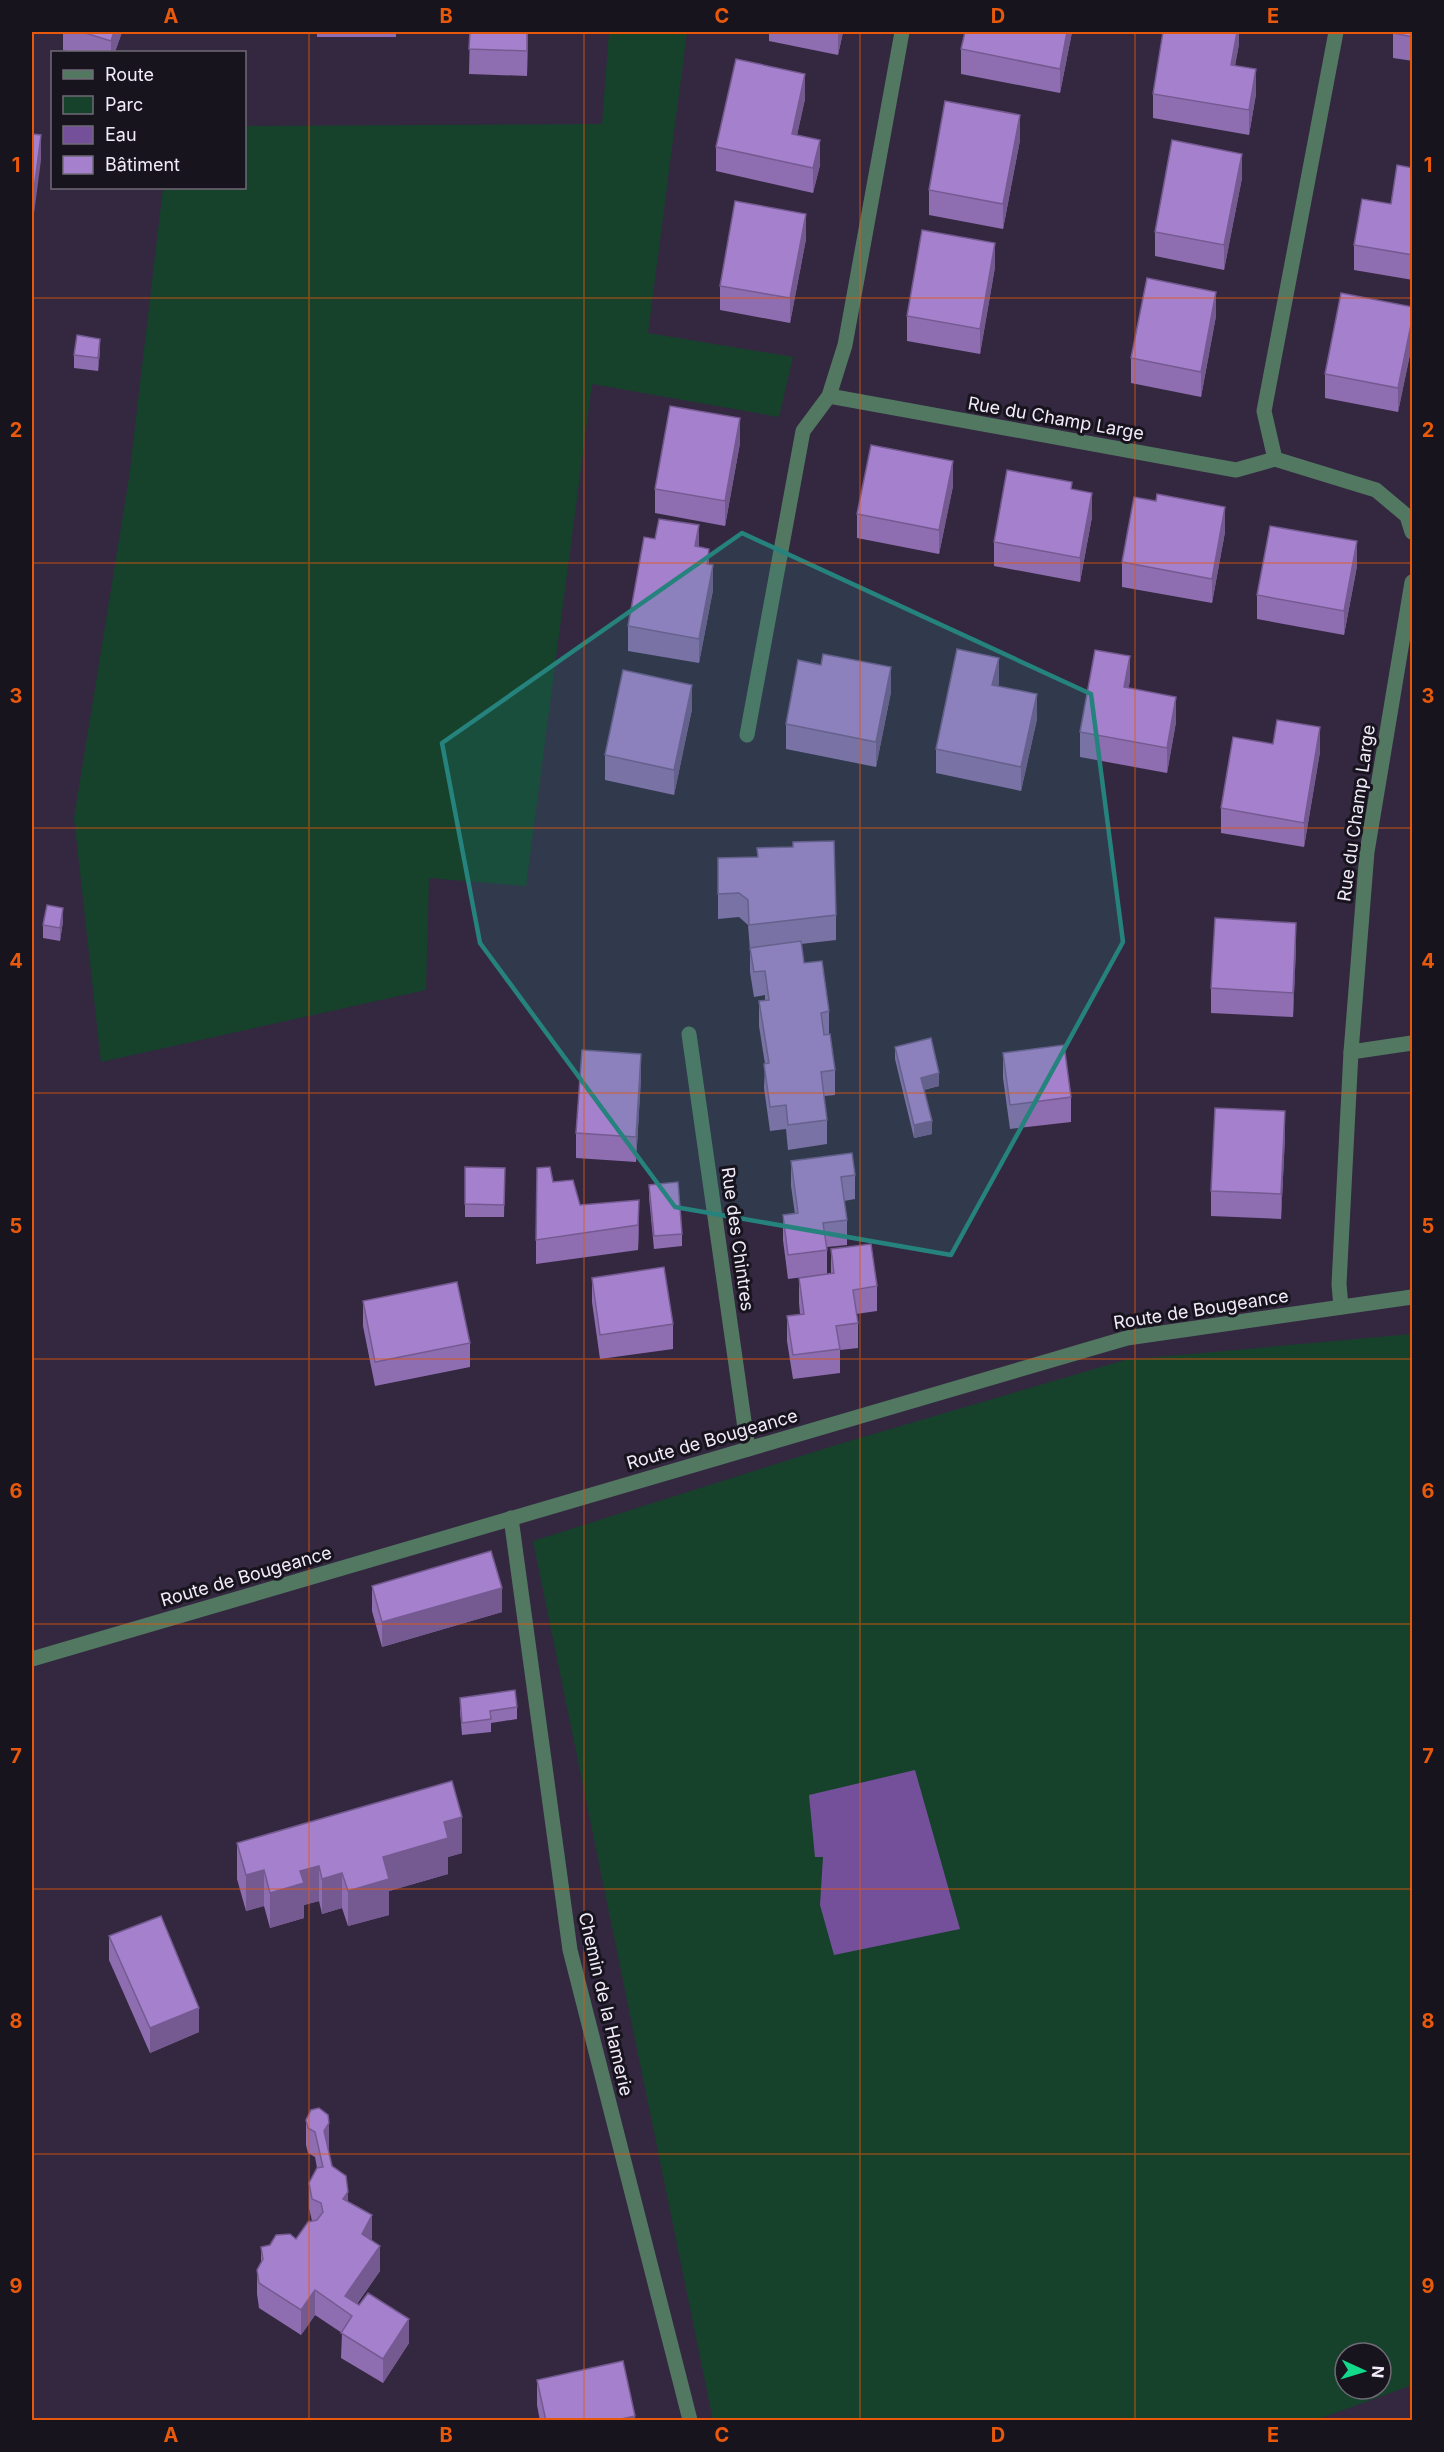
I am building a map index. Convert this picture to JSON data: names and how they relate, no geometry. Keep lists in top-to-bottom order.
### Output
{
  "streets": {
    "street": [
      "Rue du Champ Large",
      "Rue des Chintres",
      "Route de Bougeance",
      "Chemin de la Hamerie"
    ]
  },
  "crossings": [
    ["Rue du Champ Large", "Route de Bougeance"],
    ["Rue des Chintres", "Route de Bougeance"],
    ["Route de Bougeance", "Chemin de la Hamerie"]
  ],
  "legend": [
    "Route",
    "Parc",
    "Eau",
    "Bâtiment"
  ],
  "north": "right",
  "grid": {
    "columns": [
      "A",
      "B",
      "C",
      "D",
      "E"
    ],
    "rows": [
      "1",
      "2",
      "3",
      "4",
      "5",
      "6",
      "7",
      "8",
      "9"
    ]
  }
}
